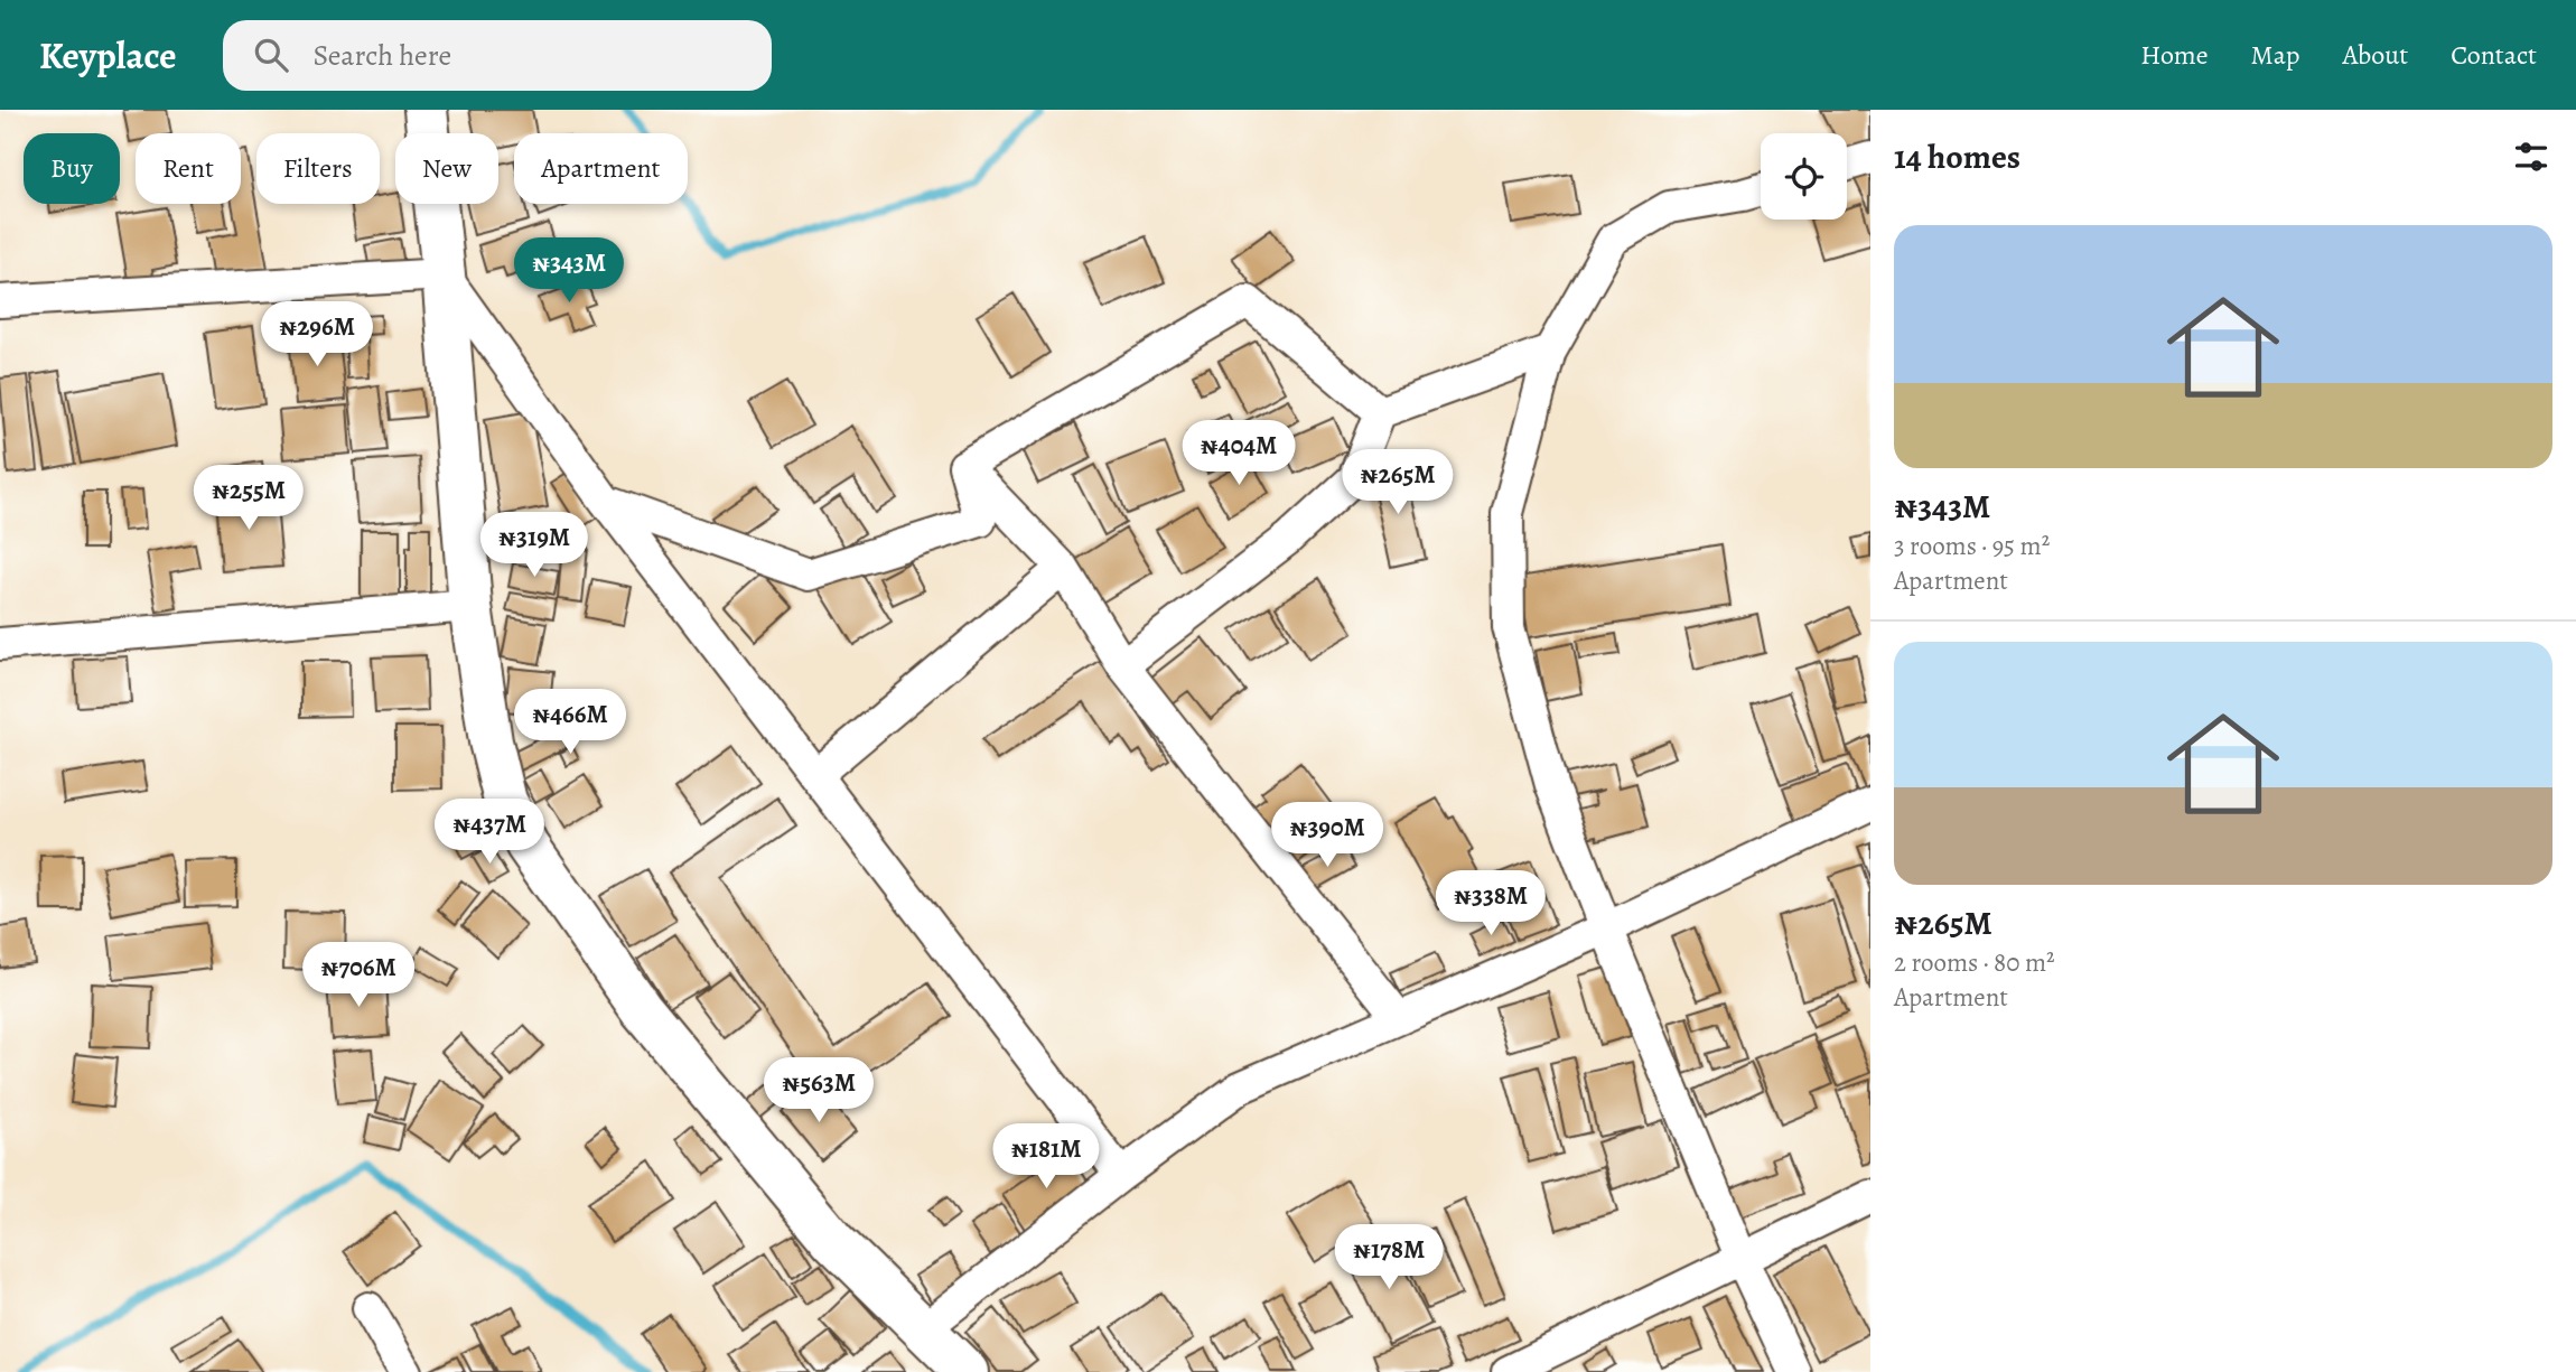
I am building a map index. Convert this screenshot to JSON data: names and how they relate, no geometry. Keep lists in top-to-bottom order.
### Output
{
  "page": {
    "header": "Keyplace",
    "search": "Search here",
    "nav": [
      "Home",
      "Map",
      "About",
      "Contact"
    ],
    "heading": "14 homes",
    "chip": [
      "Buy",
      "Rent",
      "Filters",
      "New",
      "Apartment"
    ],
    "list": [
      {
        "name": "₦343M",
        "note": "3 rooms · 95 m² · Apartment"
      },
      {
        "name": "₦265M",
        "note": "2 rooms · 80 m² · Apartment"
      }
    ],
    "price": [
      "₦343M",
      "₦296M",
      "₦404M",
      "₦265M",
      "₦255M",
      "₦319M",
      "₦466M",
      "₦437M",
      "₦390M",
      "₦338M",
      "₦706M",
      "₦563M",
      "₦181M",
      "₦178M"
    ]
  }
}
